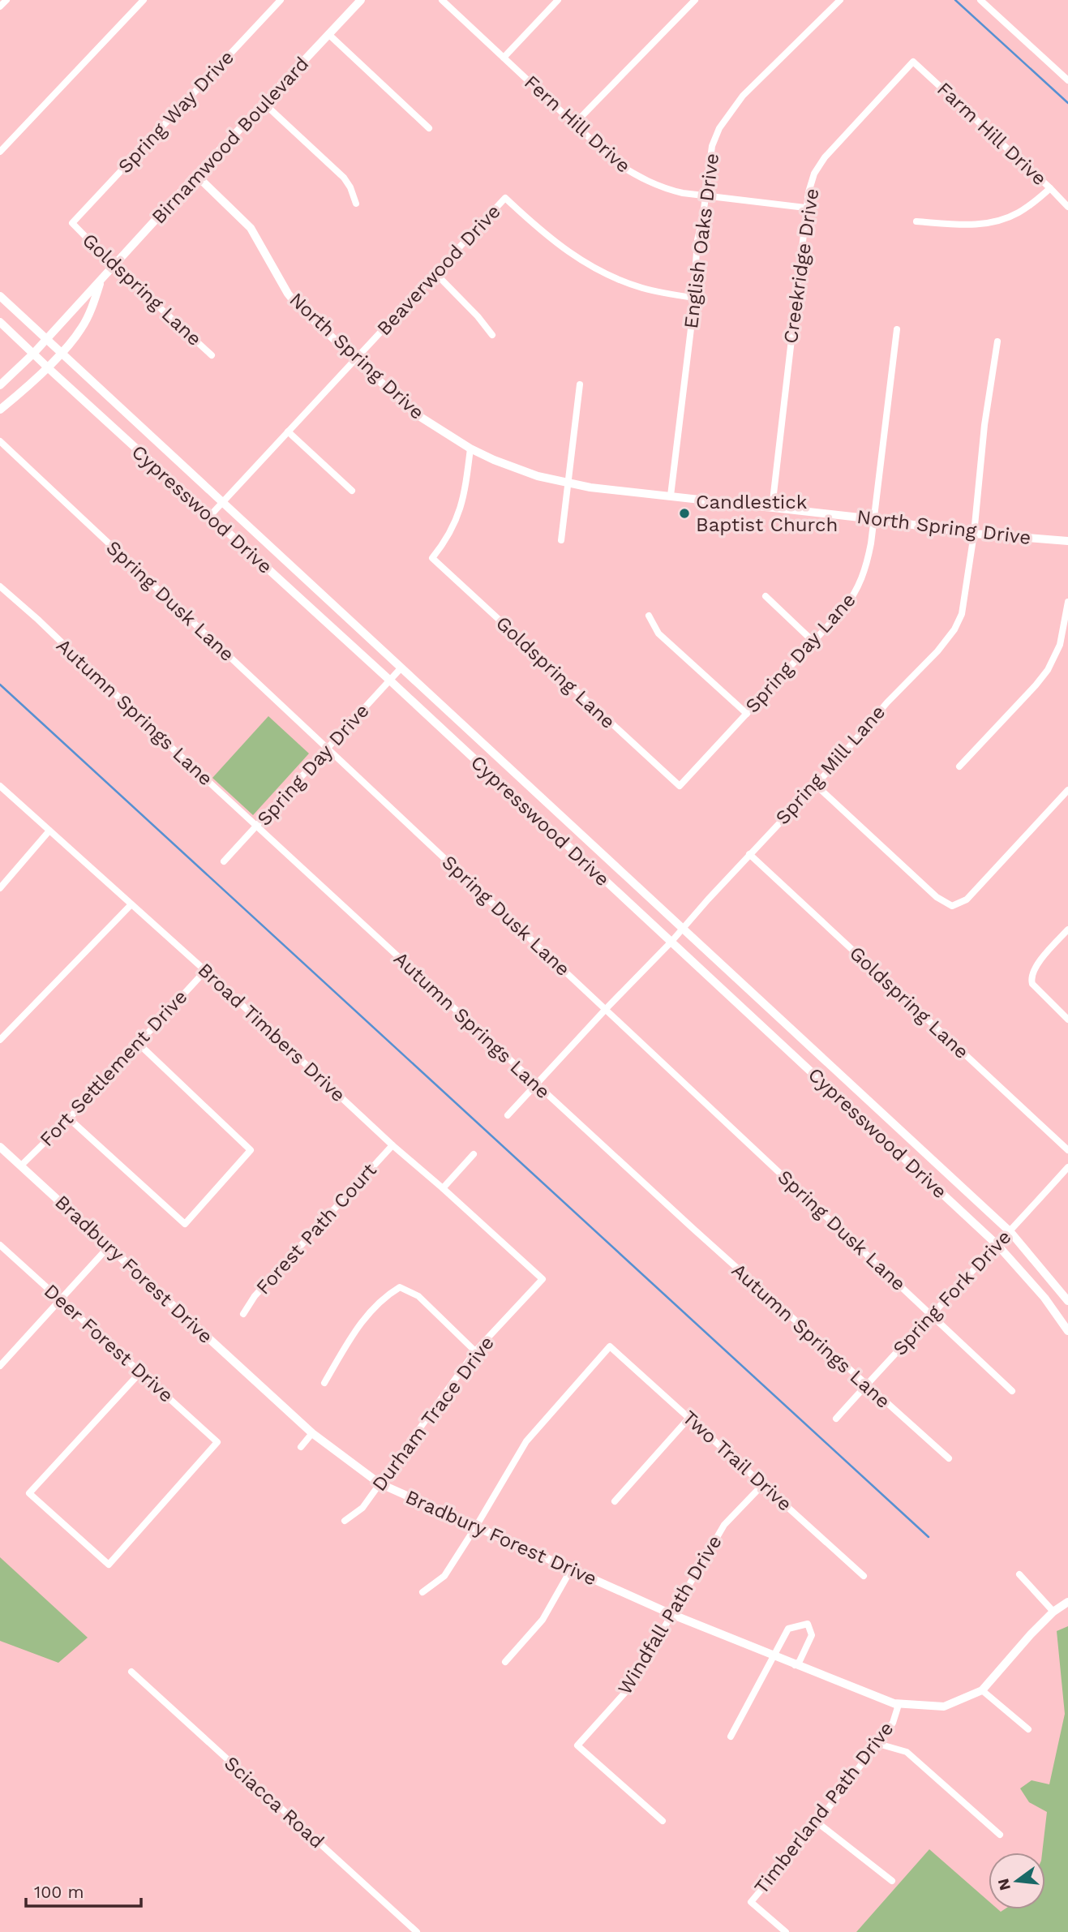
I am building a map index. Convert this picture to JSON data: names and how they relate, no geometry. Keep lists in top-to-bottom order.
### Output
{
  "streets": {
    "main road": ["Cypresswood Drive"],
    "street": [
      "Spring Way Drive",
      "Fern Hill Drive",
      "Farm Hill Drive",
      "Birnamwood Boulevard",
      "English Oaks Drive",
      "Creekridge Drive",
      "Beaverwood Drive",
      "Goldspring Lane",
      "North Spring Drive",
      "Spring Dusk Lane",
      "Spring Day Lane",
      "Autumn Springs Lane",
      "Spring Day Drive",
      "Spring Mill Lane",
      "Broad Timbers Drive",
      "Fort Settlement Drive",
      "Forest Path Court",
      "Bradbury Forest Drive",
      "Spring Fork Drive",
      "Deer Forest Drive",
      "Durham Trace Drive",
      "Two Trail Drive",
      "Windfall Path Drive",
      "Sciacca Road",
      "Timberland Path Drive"
    ]
  },
  "crossings": [
    ["Spring Way Drive", "Goldspring Lane"],
    ["Fern Hill Drive", "English Oaks Drive"],
    ["Fern Hill Drive", "Creekridge Drive"],
    ["Farm Hill Drive", "Creekridge Drive"],
    ["Birnamwood Boulevard", "Goldspring Lane"],
    ["Birnamwood Boulevard", "North Spring Drive"],
    ["Birnamwood Boulevard", "Cypresswood Drive"],
    ["English Oaks Drive", "Beaverwood Drive"],
    ["English Oaks Drive", "North Spring Drive"],
    ["Creekridge Drive", "North Spring Drive"],
    ["Beaverwood Drive", "North Spring Drive"],
    ["Beaverwood Drive", "Cypresswood Drive"],
    ["Goldspring Lane", "North Spring Drive"],
    ["Goldspring Lane", "Spring Day Lane"],
    ["Goldspring Lane", "Spring Mill Lane"],
    ["North Spring Drive", "Spring Day Lane"],
    ["North Spring Drive", "Spring Mill Lane"],
    ["Cypresswood Drive", "Spring Day Drive"],
    ["Cypresswood Drive", "Spring Mill Lane"],
    ["Cypresswood Drive", "Spring Fork Drive"],
    ["Spring Dusk Lane", "Spring Day Drive"],
    ["Spring Dusk Lane", "Spring Mill Lane"],
    ["Spring Dusk Lane", "Spring Fork Drive"],
    ["Autumn Springs Lane", "Spring Day Drive"],
    ["Autumn Springs Lane", "Spring Mill Lane"],
    ["Autumn Springs Lane", "Spring Fork Drive"],
    ["Broad Timbers Drive", "Fort Settlement Drive"],
    ["Broad Timbers Drive", "Forest Path Court"],
    ["Broad Timbers Drive", "Durham Trace Drive"],
    ["Fort Settlement Drive", "Bradbury Forest Drive"],
    ["Bradbury Forest Drive", "Durham Trace Drive"],
    ["Bradbury Forest Drive", "Two Trail Drive"],
    ["Bradbury Forest Drive", "Windfall Path Drive"],
    ["Bradbury Forest Drive", "Timberland Path Drive"],
    ["Two Trail Drive", "Windfall Path Drive"]
  ],
  "places": ["Candlestick Baptist Church"],
  "scale_bar": "100 m",
  "north": "left"
}
